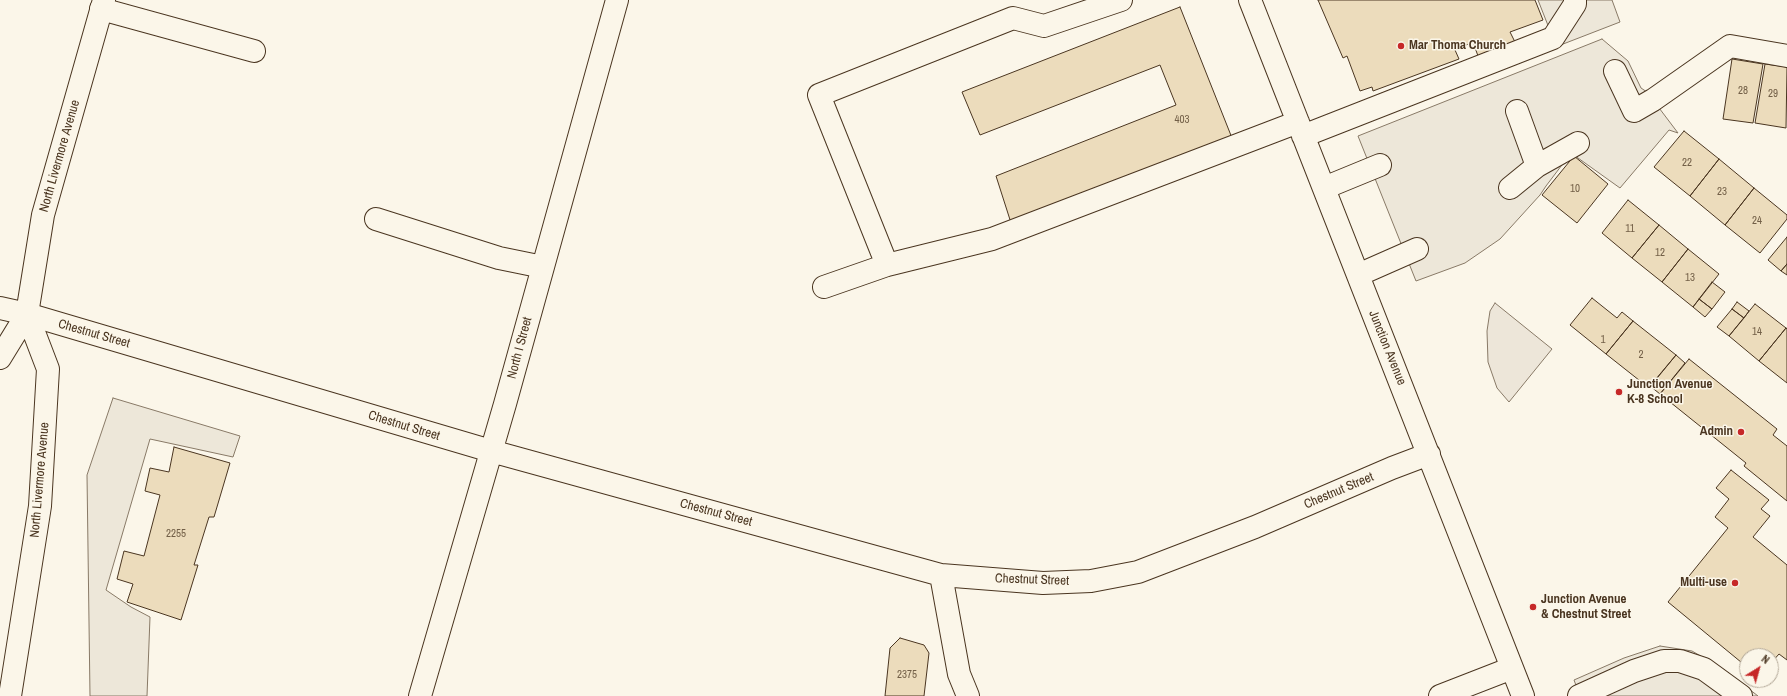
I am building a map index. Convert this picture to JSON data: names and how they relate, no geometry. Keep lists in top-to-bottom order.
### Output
{
  "streets": {
    "street": [
      "North Livermore Avenue",
      "Chestnut Street",
      "North I Street",
      "Junction Avenue"
    ]
  },
  "crossings": [
    ["North Livermore Avenue", "Chestnut Street"],
    ["Chestnut Street", "North I Street"],
    ["Chestnut Street", "Junction Avenue"]
  ],
  "places": [
    "Mar Thoma Church",
    "Junction Avenue K-8 School",
    "Admin",
    "Multi-use",
    "Junction Avenue & Chestnut Street"
  ],
  "house_numbers": [
    "28",
    "29",
    "403",
    "22",
    "10",
    "23",
    "24",
    "11",
    "12",
    "13",
    "14",
    "1",
    "2",
    "2255",
    "2375"
  ],
  "north": "top right"
}
